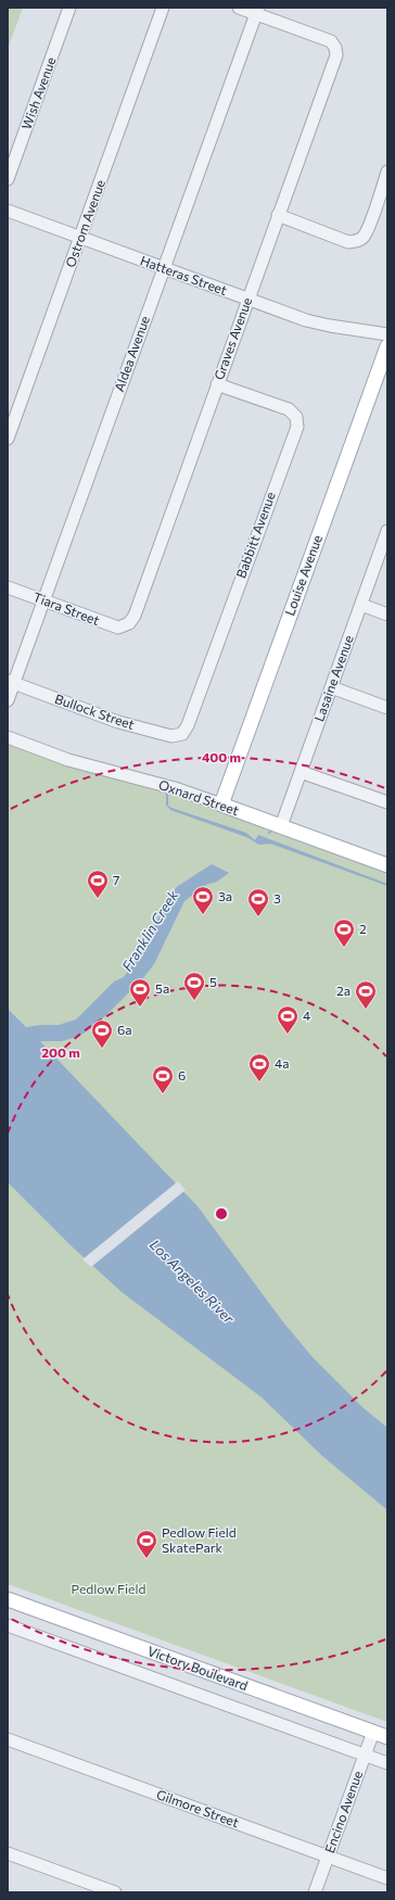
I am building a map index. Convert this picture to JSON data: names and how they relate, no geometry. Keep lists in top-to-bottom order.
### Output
{
  "streets": {
    "main road": ["Louise Avenue", "Oxnard Street", "Victory Boulevard"],
    "street": [
      "Wish Avenue",
      "Ostrom Avenue",
      "Hatteras Street",
      "Graves Avenue",
      "Aldea Avenue",
      "Babbitt Avenue",
      "Tiara Street",
      "Lasaine Avenue",
      "Bullock Street",
      "Gilmore Street",
      "Encino Avenue"
    ]
  },
  "crossings": [
    ["Ostrom Avenue", "Hatteras Street"],
    ["Hatteras Street", "Graves Avenue"],
    ["Hatteras Street", "Aldea Avenue"],
    ["Graves Avenue", "Aldea Avenue"],
    ["Graves Avenue", "Babbitt Avenue"],
    ["Graves Avenue", "Tiara Street"],
    ["Aldea Avenue", "Tiara Street"],
    ["Aldea Avenue", "Bullock Street"],
    ["Babbitt Avenue", "Bullock Street"],
    ["Louise Avenue", "Oxnard Street"],
    ["Lasaine Avenue", "Oxnard Street"],
    ["Victory Boulevard", "Encino Avenue"],
    ["Gilmore Street", "Encino Avenue"]
  ],
  "water": ["Franklin Creek", "Los Angeles River"],
  "parks": ["Pedlow Field"],
  "places": {
    "sports": [
      "7",
      "3a",
      "3",
      "2",
      "5",
      "5a",
      "2a",
      "4",
      "6a",
      "4a",
      "6",
      "Pedlow Field SkatePark"
    ]
  },
  "rings": ["400 m", "200 m"]
}
